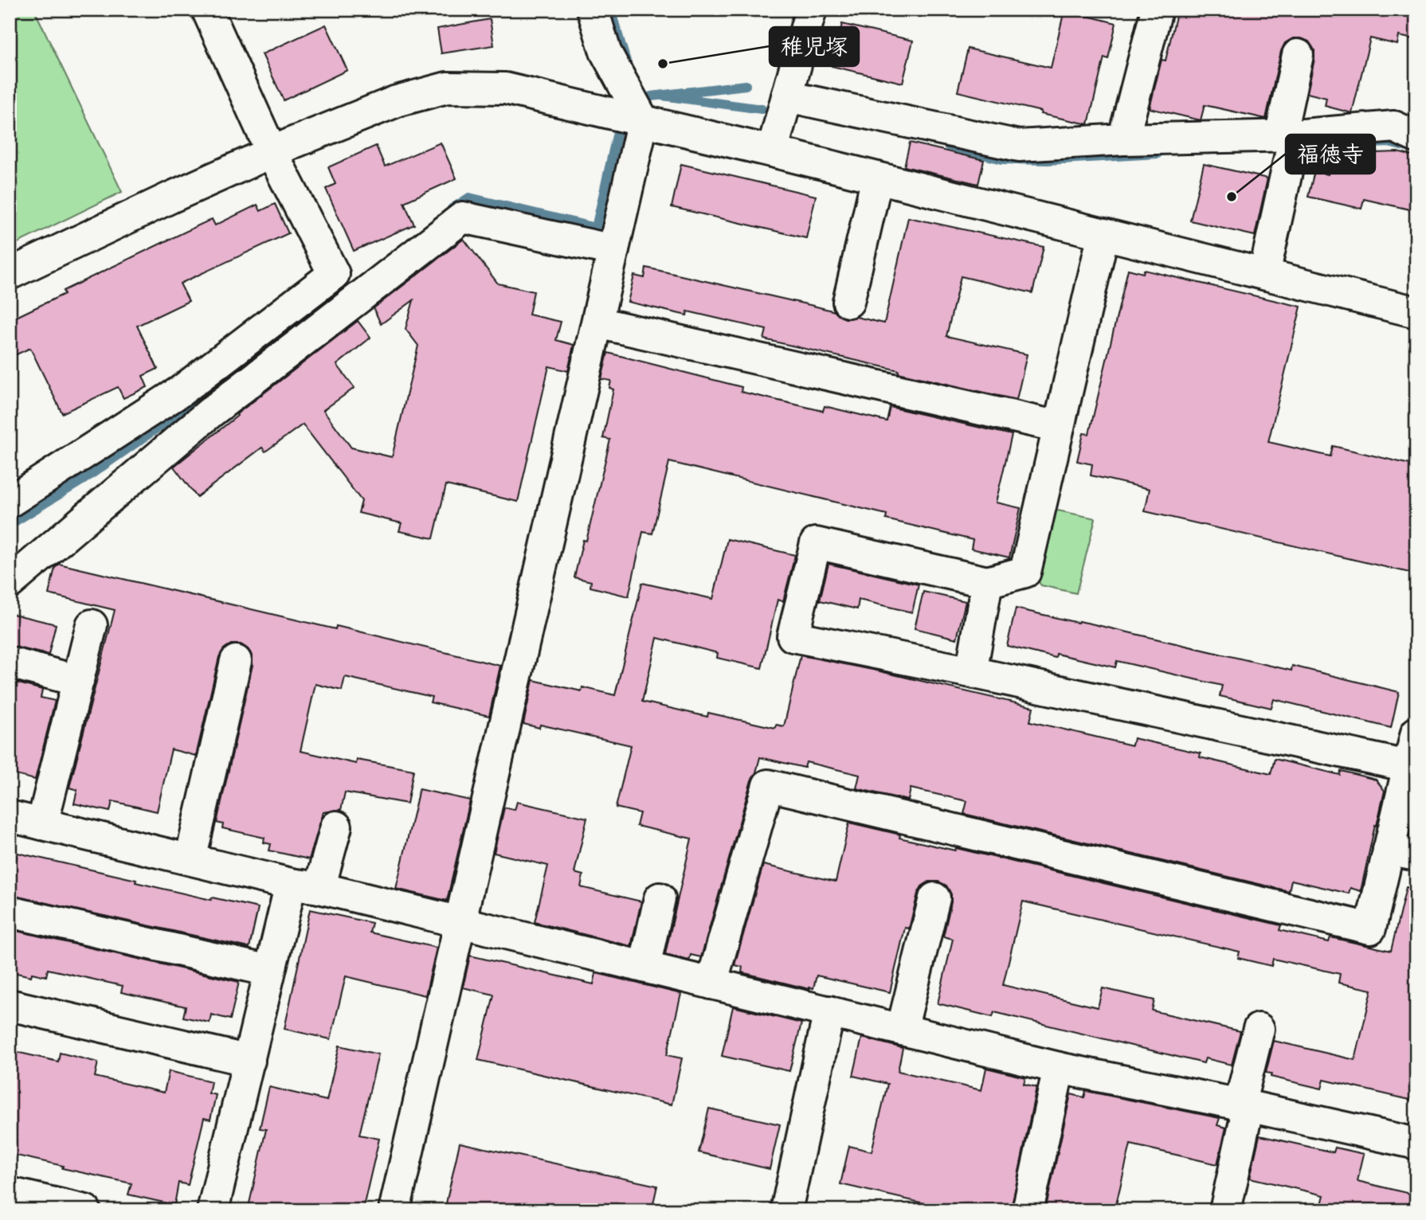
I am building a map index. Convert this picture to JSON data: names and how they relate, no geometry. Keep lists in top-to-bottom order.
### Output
{
  "places": ["稚児塚", "福徳寺"]
}
